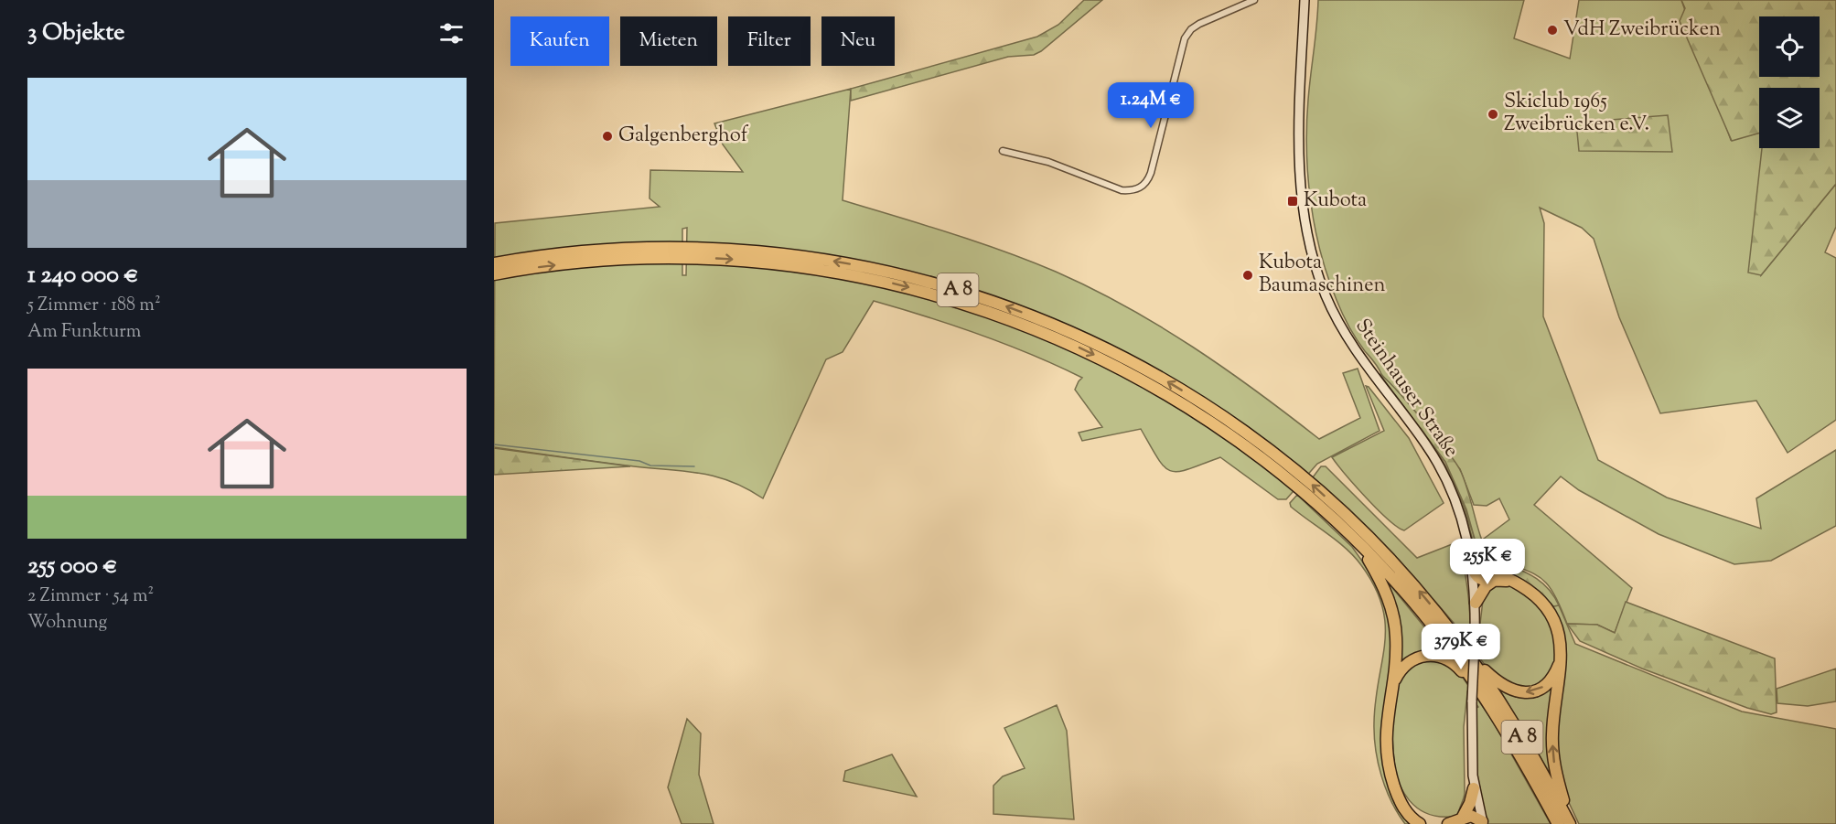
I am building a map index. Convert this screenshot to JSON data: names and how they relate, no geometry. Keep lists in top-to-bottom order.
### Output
{
  "streets": {
    "highway": ["A 8"],
    "main road": ["Steinhauser Straße"]
  },
  "places": {
    "other": [
      "VdH Zweibrücken",
      "Skiclub 1965 Zweibrücken e.V.",
      "Galgenberghof",
      "Kubota Baumaschinen"
    ],
    "transit": ["Kubota"]
  },
  "page": {
    "heading": "3 Objekte",
    "chip": [
      "Kaufen",
      "Mieten",
      "Filter",
      "Neu"
    ],
    "list": [
      {
        "name": "1 240 000 €",
        "note": "5 Zimmer · 188 m² · Am Funkturm"
      },
      {
        "name": "255 000 €",
        "note": "2 Zimmer · 54 m² · Wohnung"
      }
    ],
    "price": ["1.24M €", "255K €", "379K €"]
  }
}
